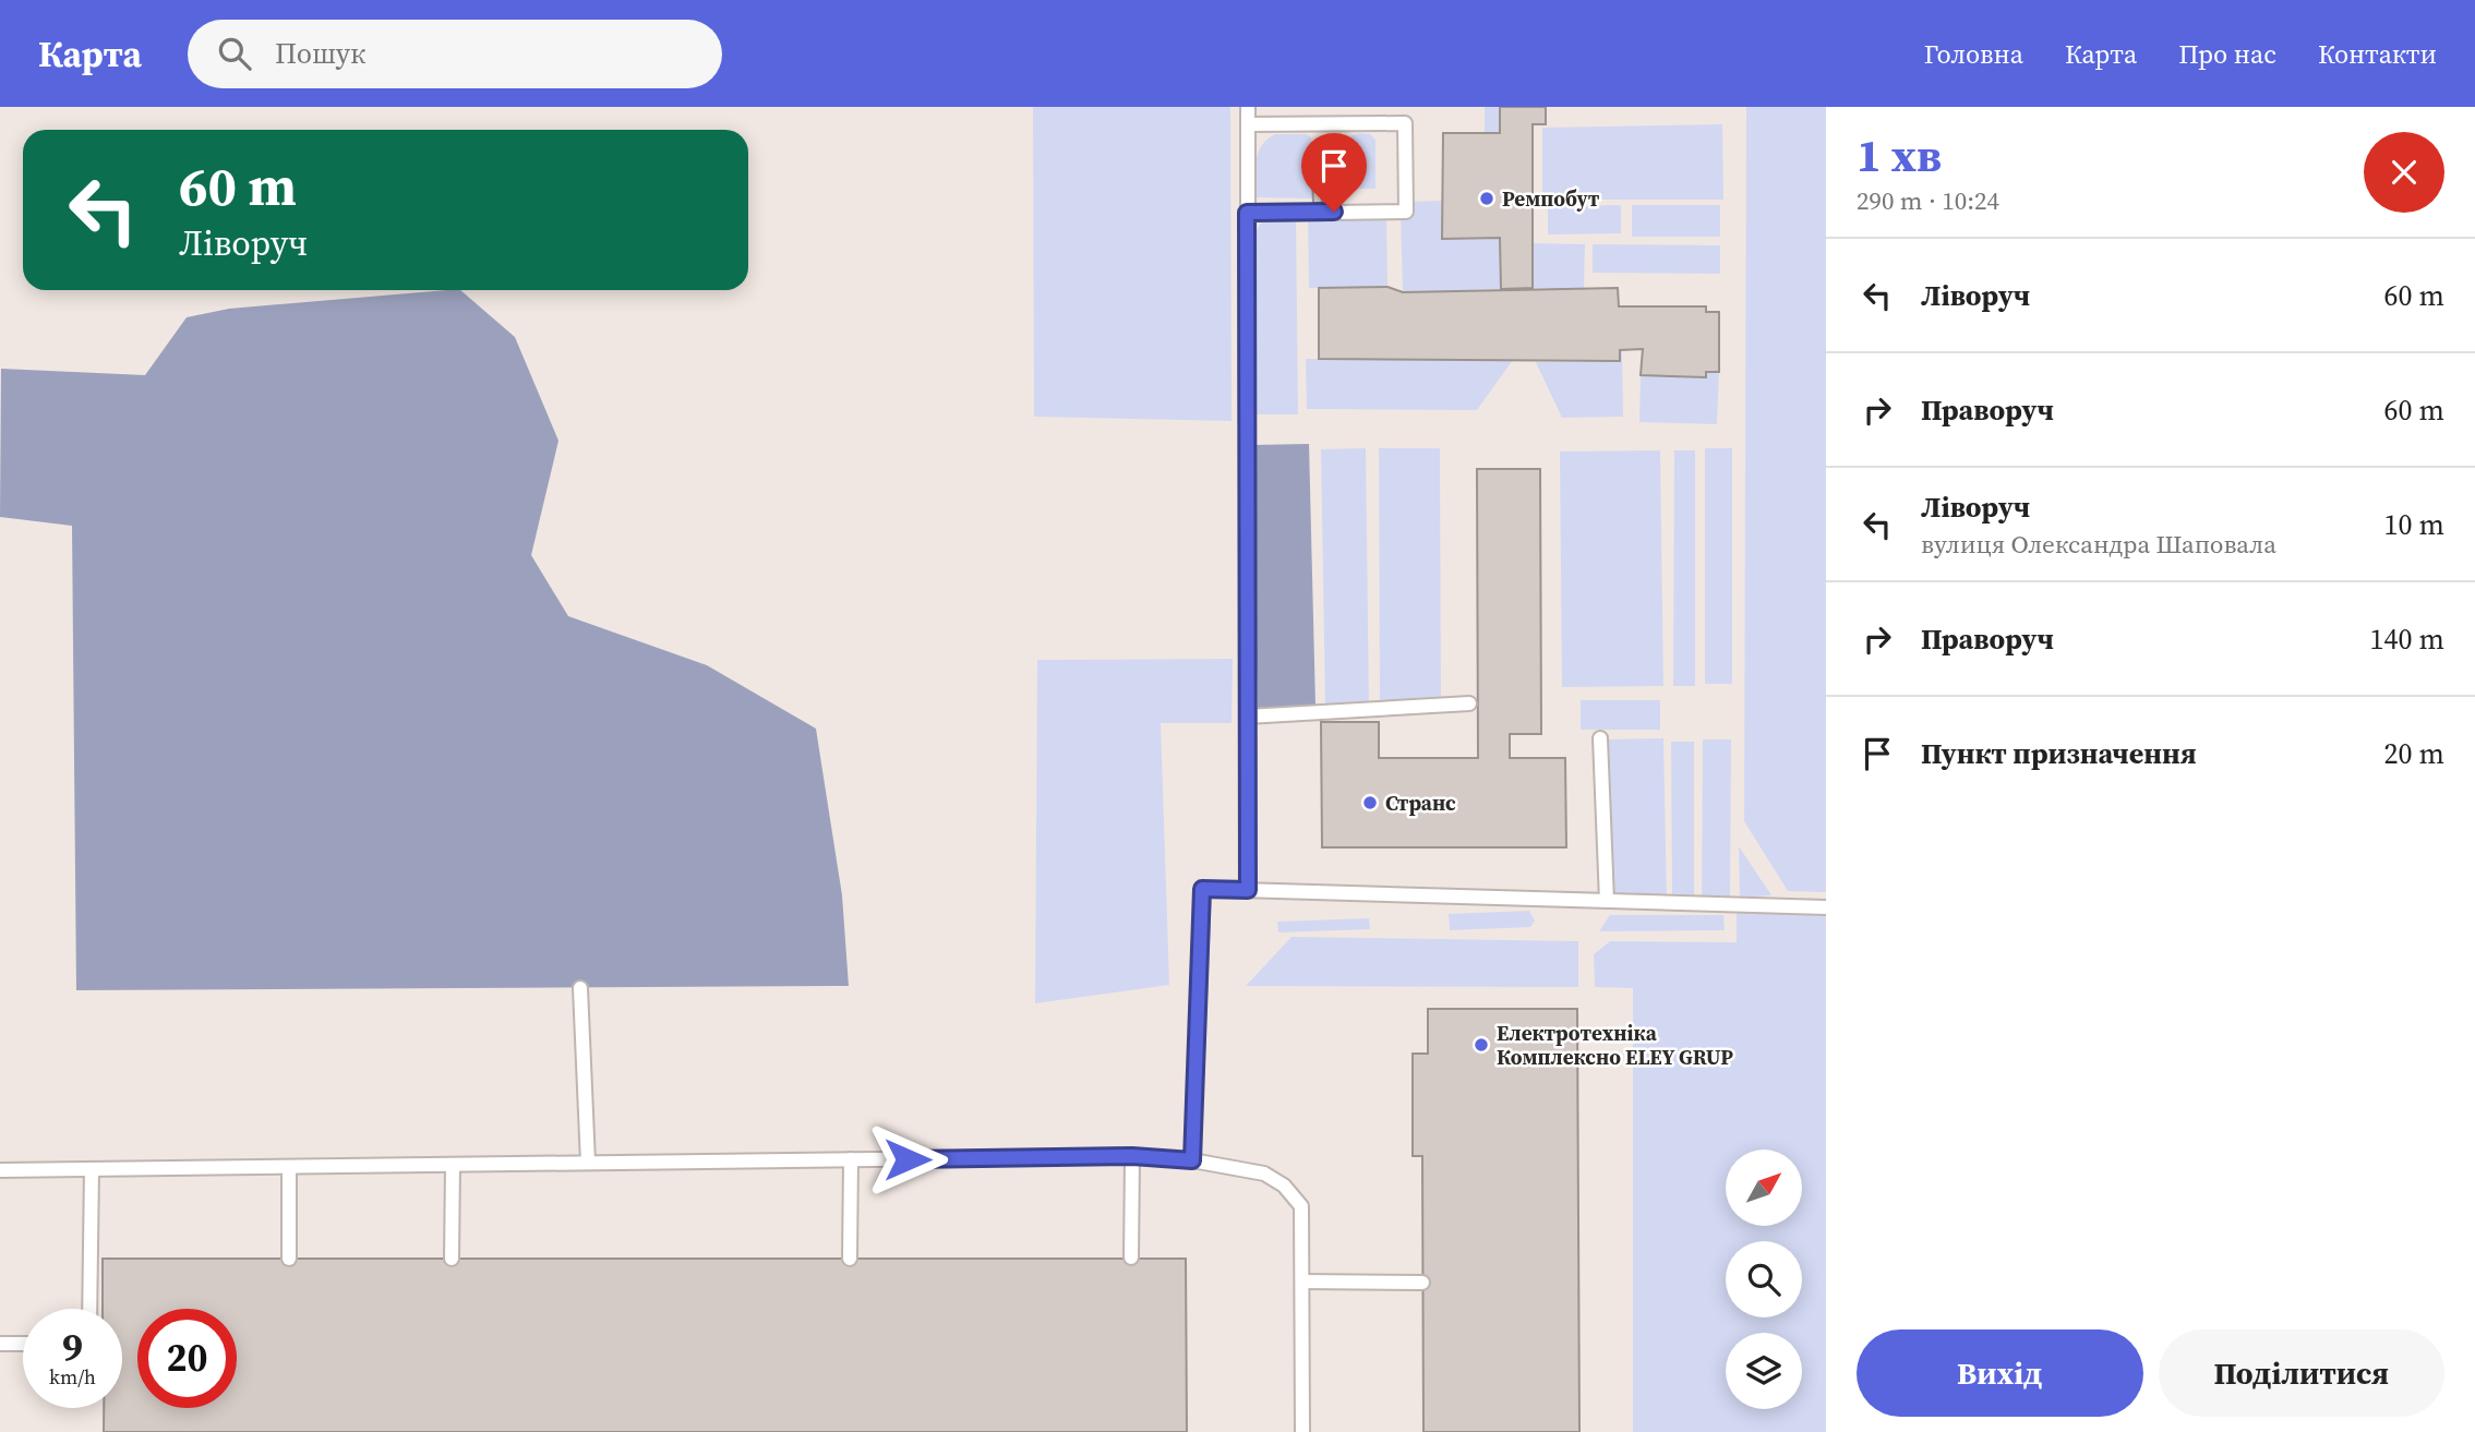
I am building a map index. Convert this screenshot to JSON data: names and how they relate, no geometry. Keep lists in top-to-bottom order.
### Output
{
  "places": ["Ремпобут", "Странс", "Електротехніка Комплексно ELEY GRUP"],
  "north": "top right",
  "page": {
    "header": "Карта",
    "search": "Пошук",
    "nav": [
      "Головна",
      "Карта",
      "Про нас",
      "Контакти"
    ],
    "heading": ["1 хв", "290 m · 10:24"],
    "turn": ["60 m", "Ліворуч"],
    "list": [
      {
        "name": "Ліворуч",
        "value": "60 m"
      },
      {
        "name": "Праворуч",
        "value": "60 m"
      },
      {
        "name": "Ліворуч",
        "note": "вулиця Олександра Шаповала",
        "value": "10 m"
      },
      {
        "name": "Праворуч",
        "value": "140 m"
      },
      {
        "name": "Пункт призначення",
        "value": "20 m"
      }
    ],
    "speed": "9 km/h",
    "limit": "20",
    "buttons": ["Вихід", "Поділитися"]
  }
}
